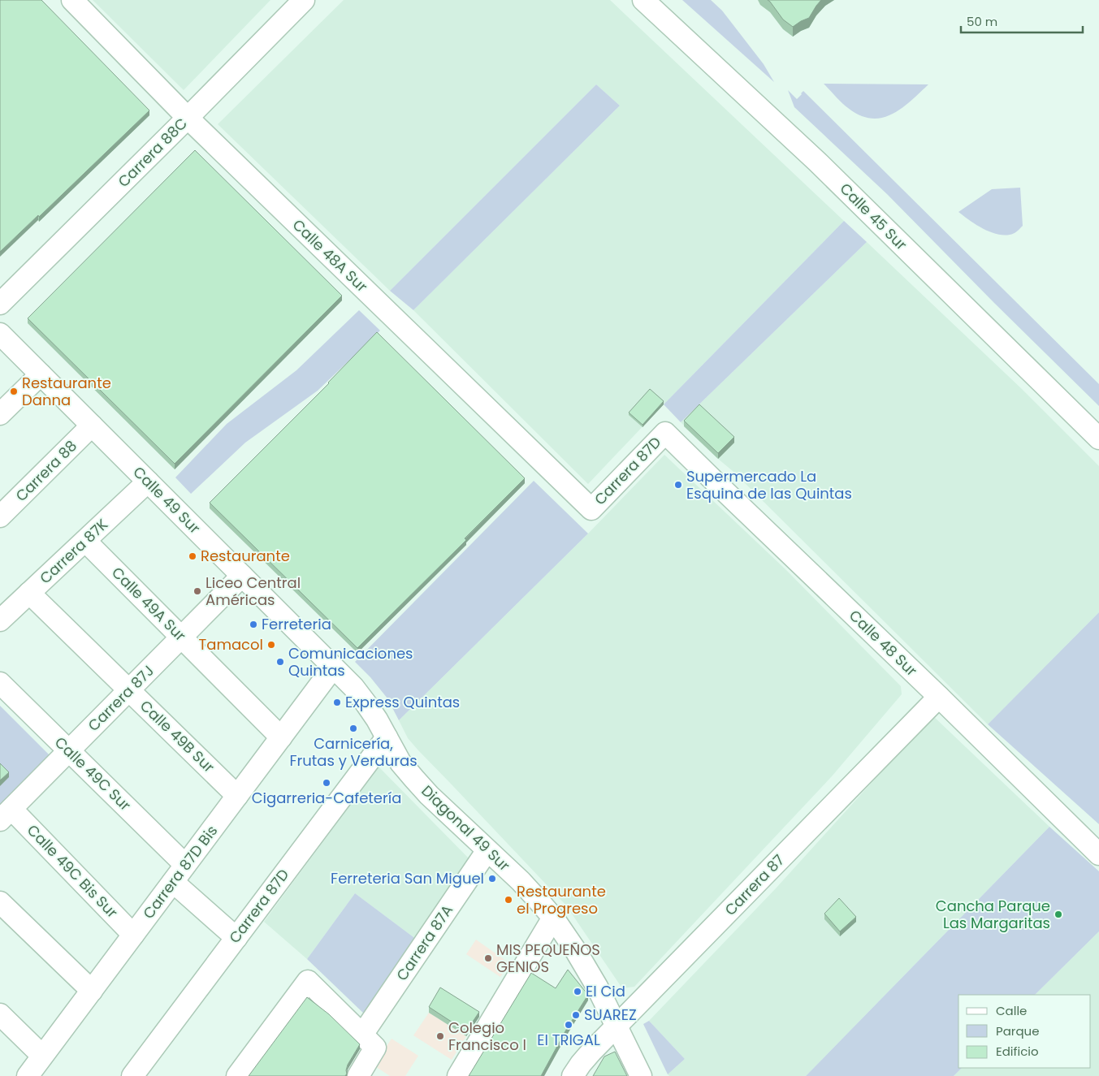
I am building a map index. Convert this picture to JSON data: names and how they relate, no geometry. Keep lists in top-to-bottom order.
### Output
{
  "streets": {
    "street": [
      "Carrera 88C",
      "Calle 45 Sur",
      "Calle 48A Sur",
      "Carrera 88",
      "Carrera 87D",
      "Calle 49 Sur",
      "Carrera 87K",
      "Calle 49A Sur",
      "Calle 48 Sur",
      "Carrera 87J",
      "Calle 49B Sur",
      "Calle 49C Sur",
      "Diagonal 49 Sur",
      "Calle 49C Bis Sur",
      "Carrera 87D Bis",
      "Carrera 87",
      "Carrera 87A"
    ]
  },
  "crossings": [
    ["Carrera 88C", "Calle 48A Sur"],
    ["Calle 48A Sur", "Carrera 87D"],
    ["Carrera 88", "Calle 49 Sur"],
    ["Carrera 87D", "Calle 48 Sur"],
    ["Carrera 87D", "Diagonal 49 Sur"],
    ["Calle 49 Sur", "Carrera 87K"],
    ["Calle 49 Sur", "Carrera 87J"],
    ["Calle 49 Sur", "Diagonal 49 Sur"],
    ["Calle 49 Sur", "Carrera 87D Bis"],
    ["Carrera 87K", "Calle 49A Sur"],
    ["Carrera 87K", "Calle 49B Sur"],
    ["Calle 49A Sur", "Carrera 87J"],
    ["Calle 49A Sur", "Carrera 87D Bis"],
    ["Calle 48 Sur", "Carrera 87"],
    ["Carrera 87J", "Calle 49B Sur"],
    ["Carrera 87J", "Calle 49C Sur"],
    ["Carrera 87J", "Calle 49C Bis Sur"],
    ["Calle 49B Sur", "Carrera 87D Bis"],
    ["Calle 49C Sur", "Carrera 87D Bis"],
    ["Diagonal 49 Sur", "Carrera 87D Bis"],
    ["Diagonal 49 Sur", "Carrera 87"],
    ["Diagonal 49 Sur", "Carrera 87A"],
    ["Calle 49C Bis Sur", "Carrera 87D Bis"]
  ],
  "places": [
    "Restaurante Danna",
    "Supermercado La Esquina de las Quintas",
    "Restaurante",
    "Liceo Central Américas",
    "Ferreteria",
    "Tamacol",
    "Comunicaciones Quintas",
    "Express Quintas",
    "Carnicería, Frutas y Verduras",
    "Cigarreria-Cafetería",
    "Ferreteria San Miguel",
    "Restaurante el Progreso",
    "Cancha Parque Las Margaritas",
    "MIS PEQUEÑOS GENIOS",
    "El Cid",
    "SUAREZ",
    "El TRIGAL",
    "Colegio Francisco I"
  ],
  "legend": ["Calle", "Parque", "Edificio"],
  "scale_bar": "50 m"
}
